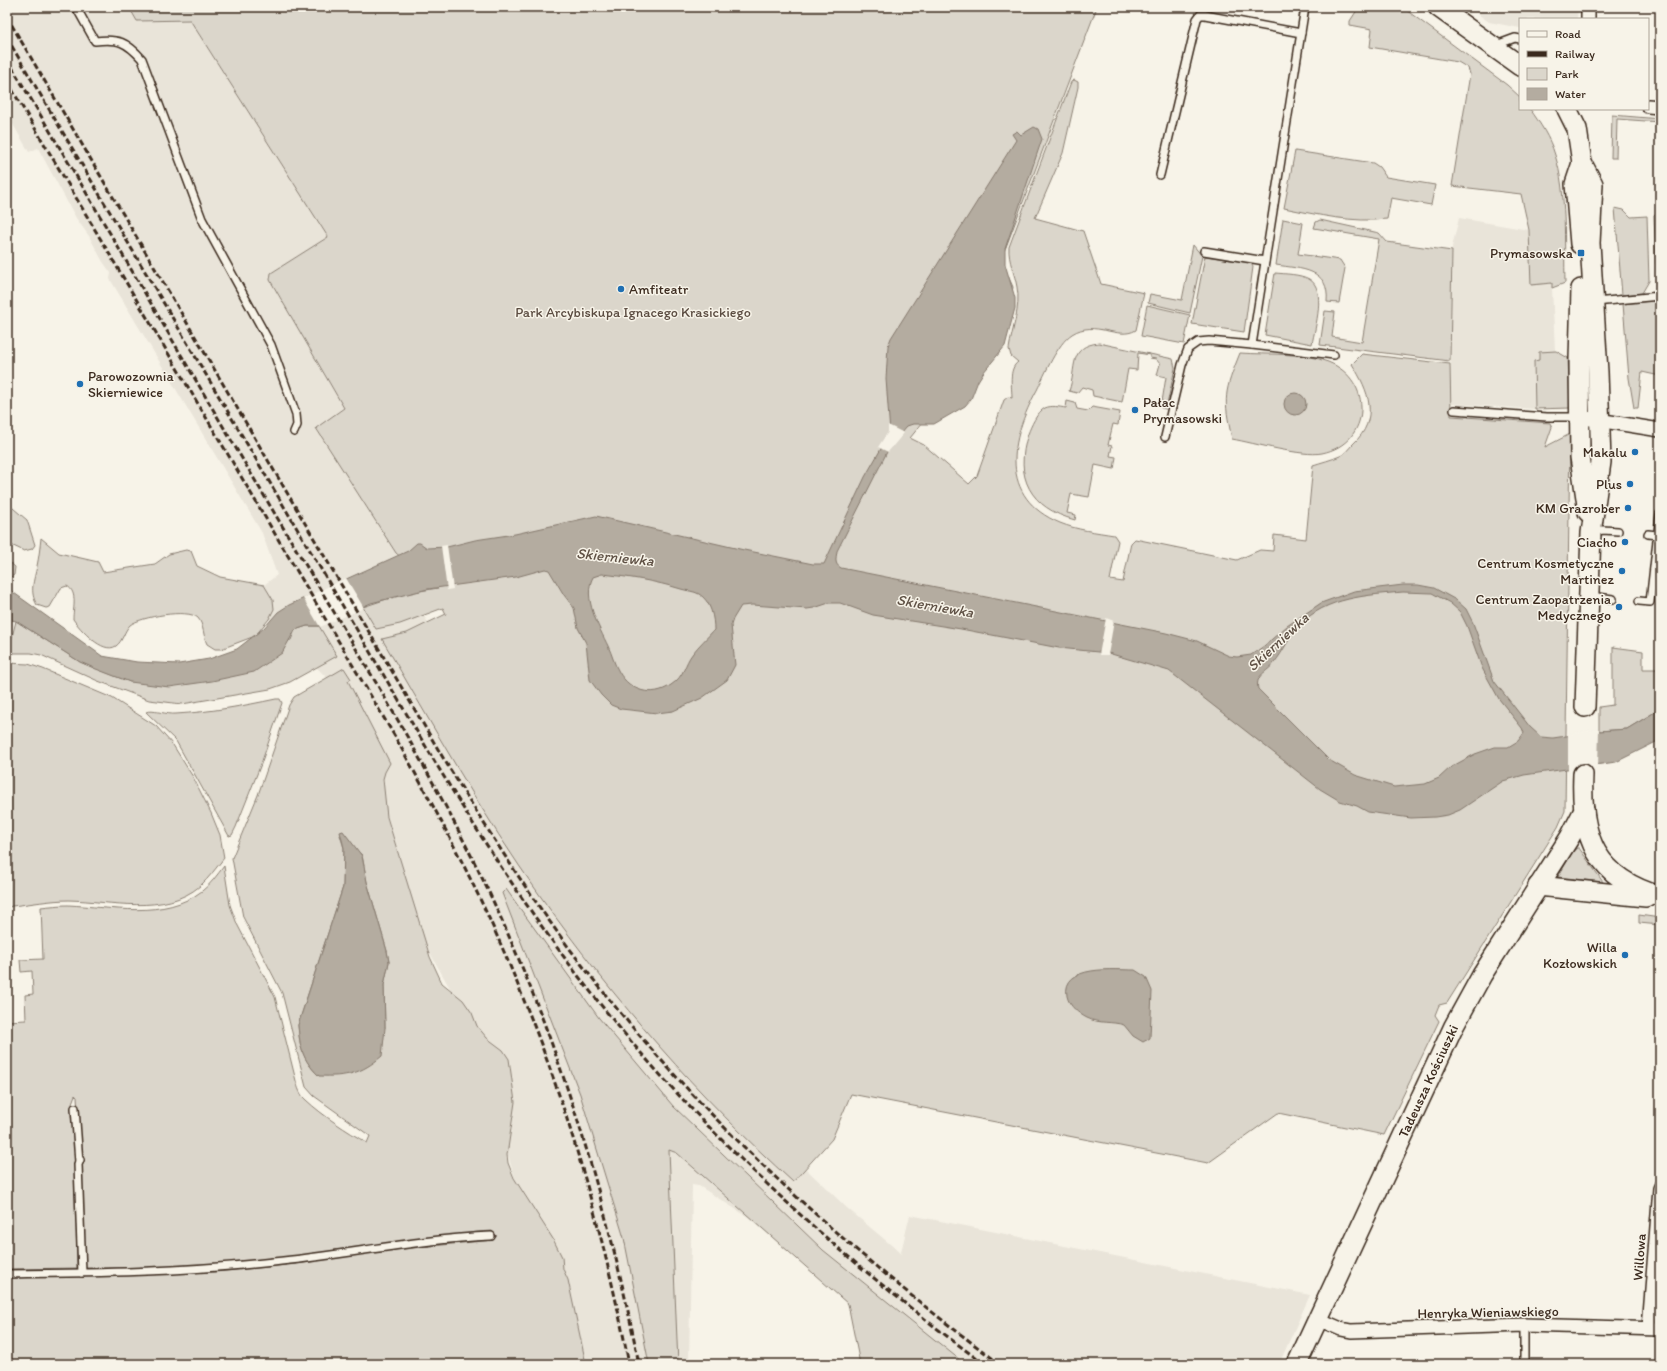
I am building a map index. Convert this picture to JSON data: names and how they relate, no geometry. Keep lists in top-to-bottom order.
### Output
{
  "streets": {
    "street": ["Tadeusza Kościuszki", "Willowa", "Henryka Wieniawskiego"]
  },
  "crossings": [
    ["Tadeusza Kościuszki", "Henryka Wieniawskiego"],
    ["Willowa", "Henryka Wieniawskiego"]
  ],
  "water": ["Skierniewka"],
  "parks": ["Park Arcybiskupa Ignacego Krasickiego"],
  "places": {
    "transit": ["Prymasowska"],
    "other": [
      "Amfiteatr",
      "Parowozownia Skierniewice",
      "Pałac Prymasowski",
      "Makalu",
      "Plus",
      "KM Grazrober",
      "Ciacho",
      "Centrum Kosmetyczne Martinez",
      "Centrum Zaopatrzenia Medycznego",
      "Willa Kozłowskich"
    ]
  },
  "legend": [
    "Road",
    "Railway",
    "Park",
    "Water"
  ]
}
